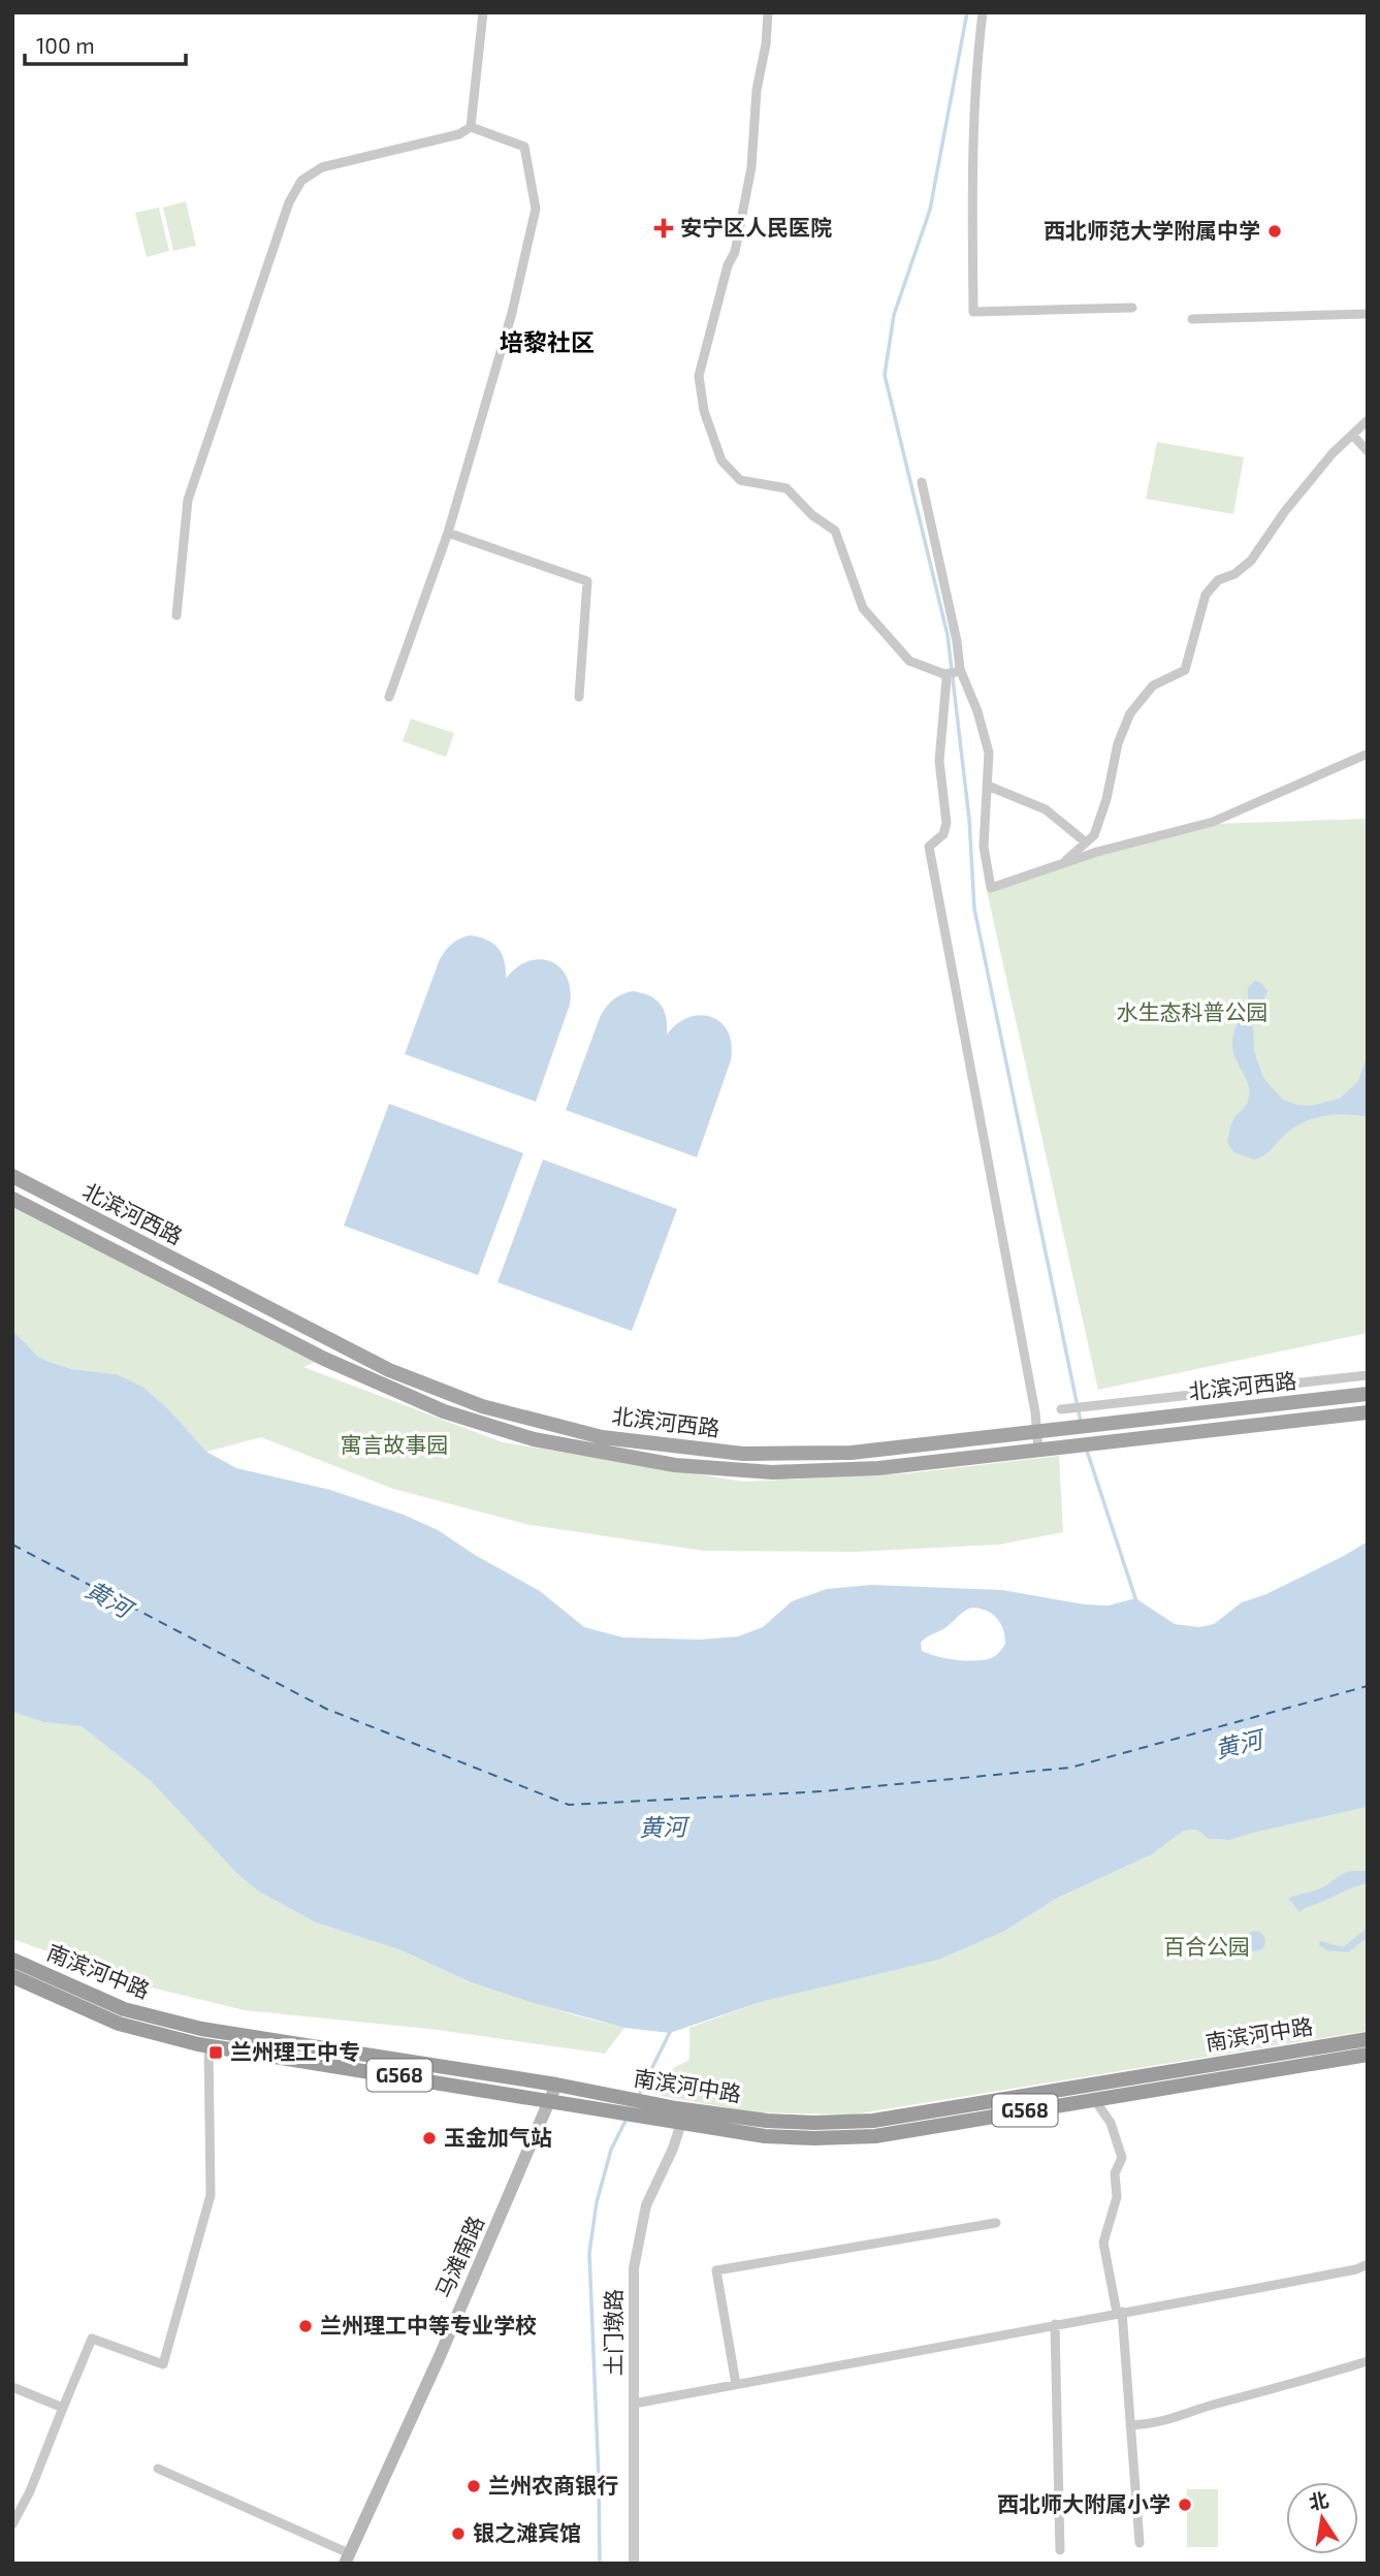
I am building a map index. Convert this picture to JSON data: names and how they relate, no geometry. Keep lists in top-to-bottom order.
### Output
{
  "streets": {
    "highway": ["南滨河中路", "G568"],
    "main road": ["北滨河西路", "马滩南路"],
    "street": ["土门墩路"]
  },
  "crossings": [
    ["南滨河中路", "马滩南路"],
    ["南滨河中路", "土门墩路"]
  ],
  "districts": ["培黎社区"],
  "water": ["黄河"],
  "parks": ["水生态科普公园", "寓言故事园", "百合公园"],
  "places": {
    "health": ["安宁区人民医院"],
    "other": [
      "西北师范大学附属中学",
      "玉金加气站",
      "兰州理工中等专业学校",
      "兰州农商银行",
      "西北师大附属小学",
      "银之滩宾馆"
    ],
    "transit": ["兰州理工中专"]
  },
  "scale_bar": "100 m",
  "north": "top"
}
